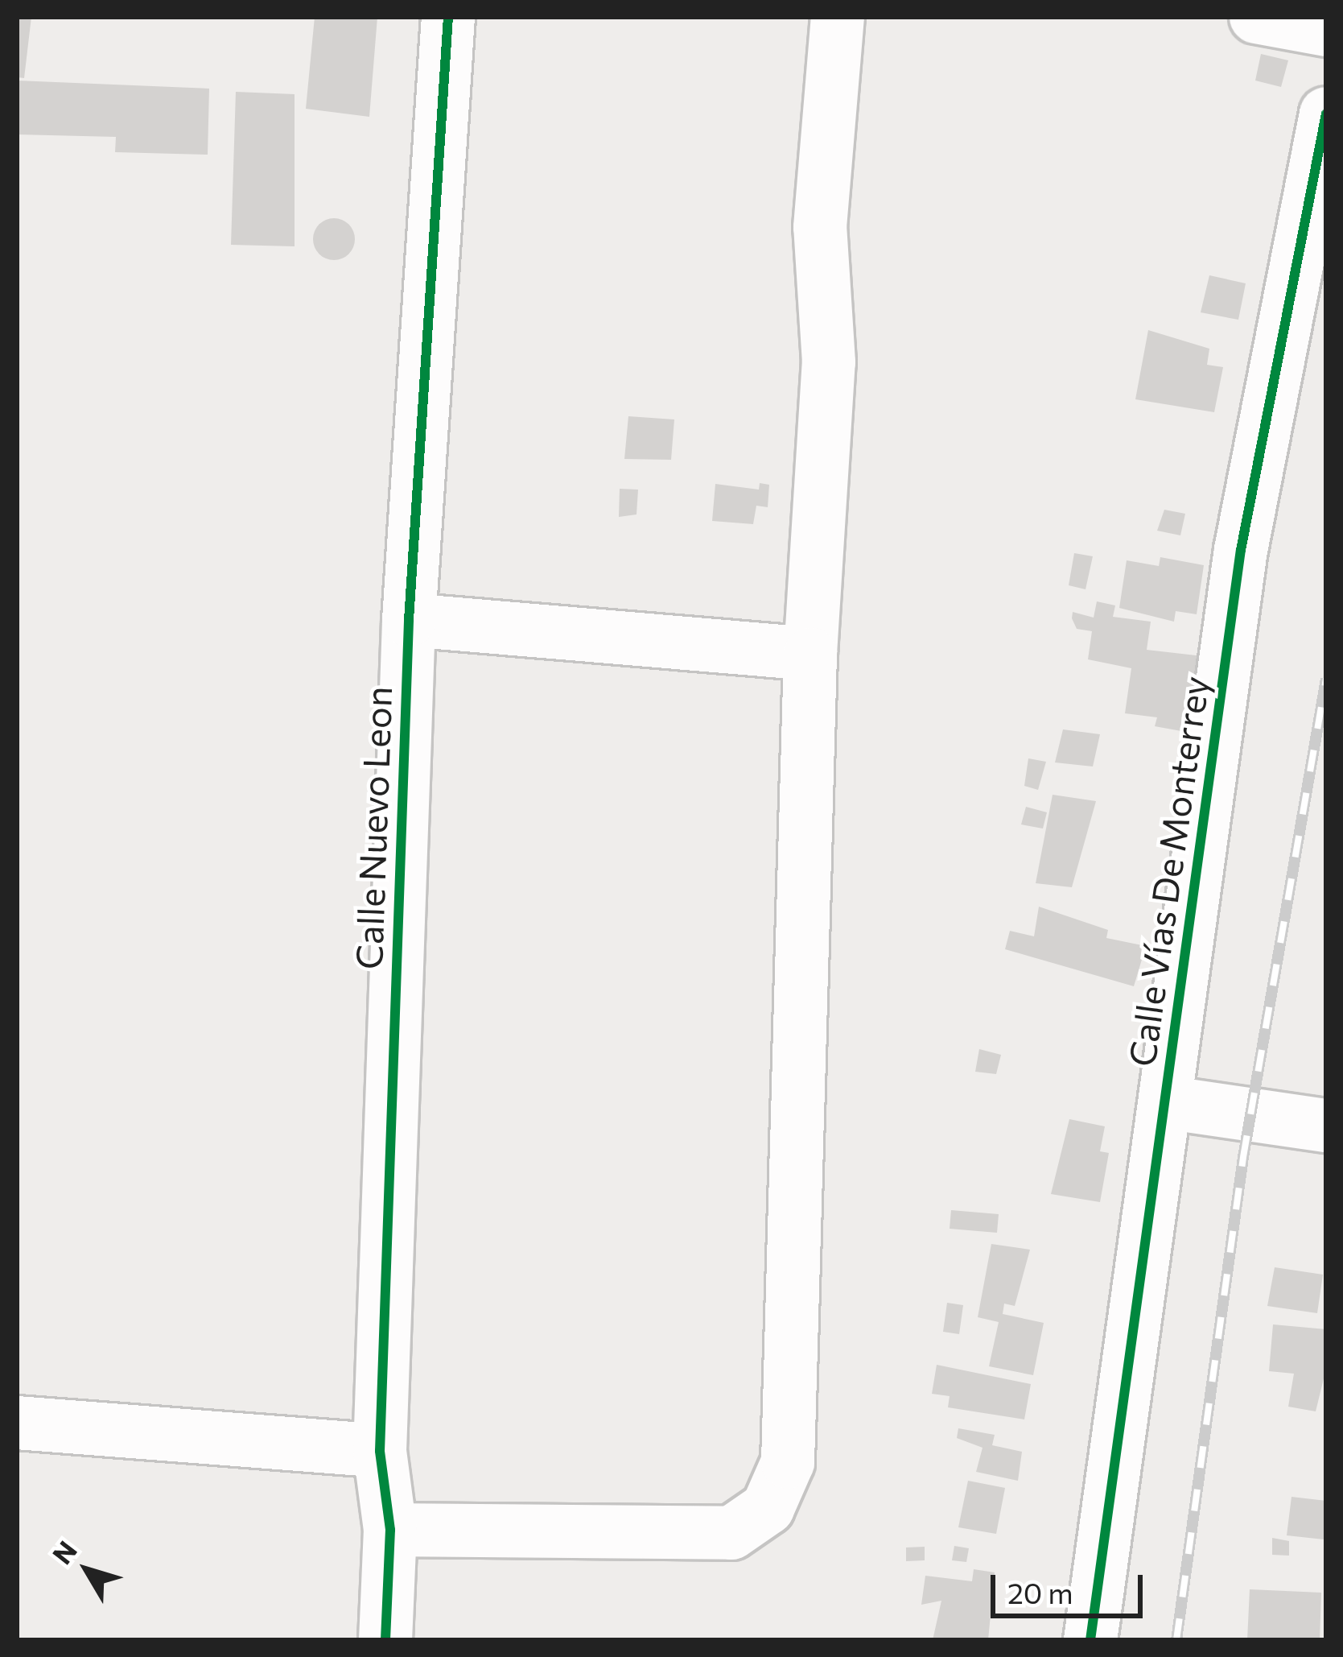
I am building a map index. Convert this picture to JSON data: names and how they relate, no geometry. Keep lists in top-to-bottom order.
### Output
{
  "streets": {
    "street": ["Calle Nuevo Leon", "Calle Vías De Monterrey"]
  },
  "scale_bar": "20 m",
  "north": "top left"
}
